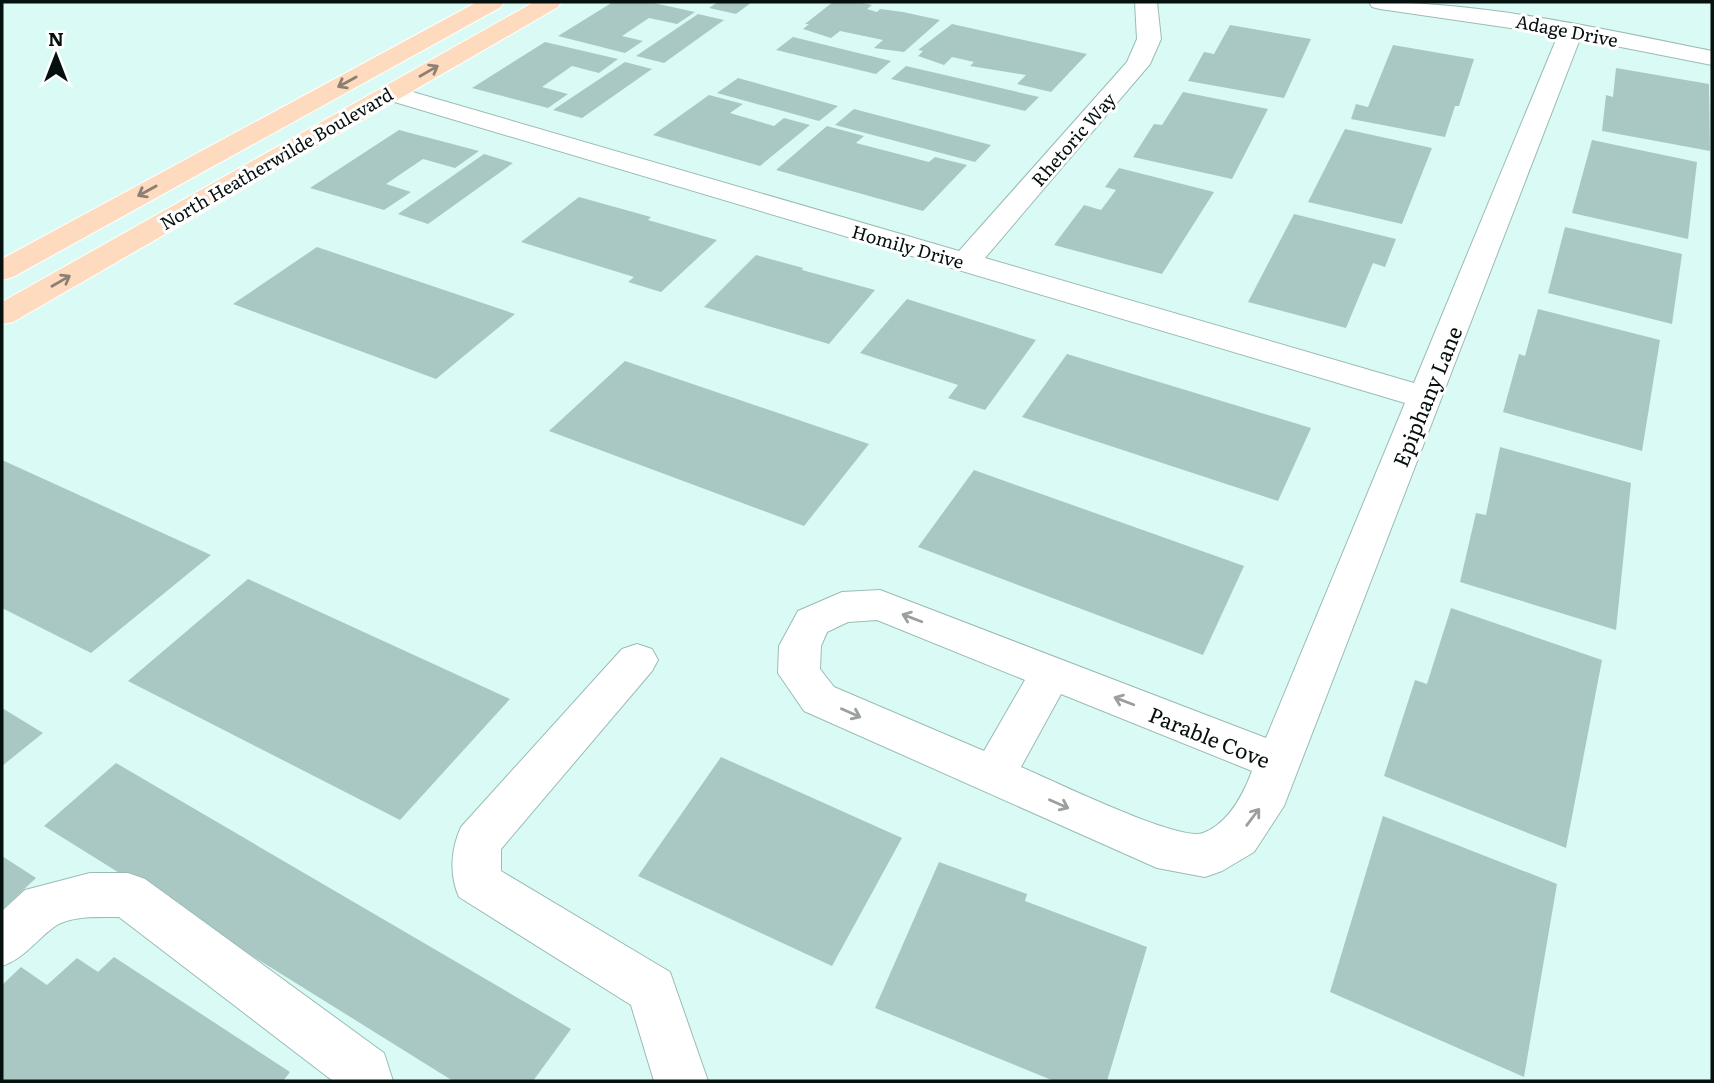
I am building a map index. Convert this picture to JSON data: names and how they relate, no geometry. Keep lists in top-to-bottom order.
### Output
{
  "streets": {
    "main road": ["North Heatherwilde Boulevard"],
    "street": [
      "Adage Drive",
      "Rhetoric Way",
      "Homily Drive",
      "Epiphany Lane",
      "Parable Cove"
    ]
  },
  "crossings": [
    ["Adage Drive", "Epiphany Lane"],
    ["Rhetoric Way", "Homily Drive"],
    ["North Heatherwilde Boulevard", "Homily Drive"],
    ["Homily Drive", "Epiphany Lane"],
    ["Epiphany Lane", "Parable Cove"]
  ],
  "north": "top"
}
